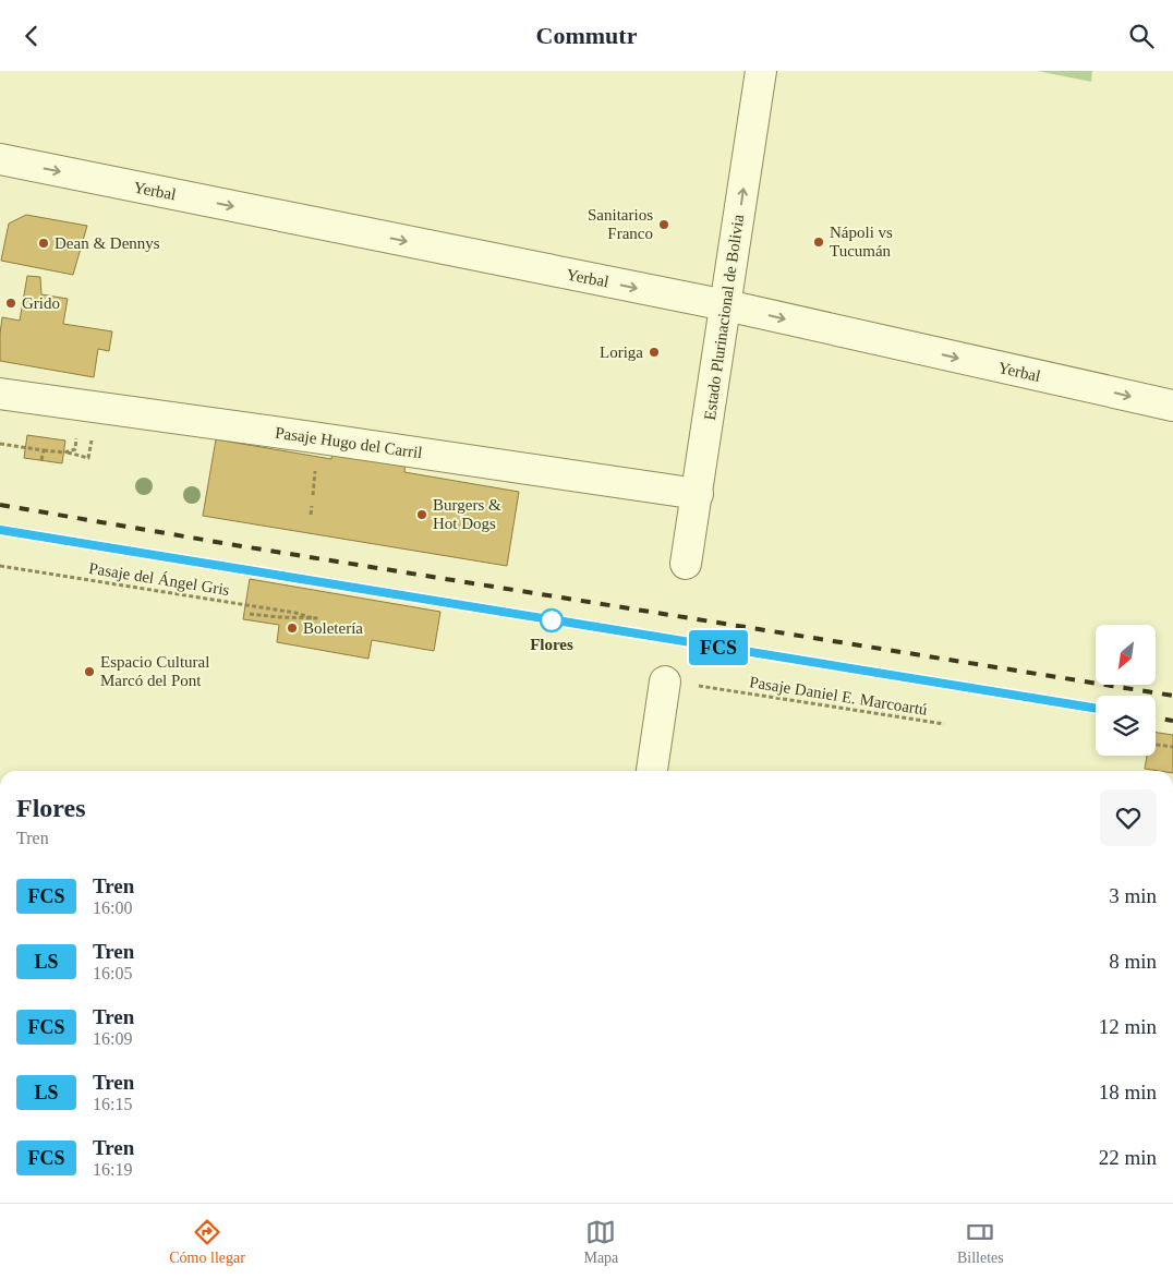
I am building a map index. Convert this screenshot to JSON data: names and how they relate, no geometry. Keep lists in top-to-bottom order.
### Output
{
  "streets": {
    "street": ["Yerbal", "Estado Plurinacional de Bolivia", "Pasaje Hugo del Carril"],
    "path": ["Pasaje del Ángel Gris", "Pasaje Daniel E. Marcoartú"]
  },
  "crossings": [
    ["Yerbal", "Estado Plurinacional de Bolivia"],
    ["Estado Plurinacional de Bolivia", "Pasaje Hugo del Carril"]
  ],
  "one_way": ["Yerbal", "Estado Plurinacional de Bolivia"],
  "places": [
    "Sanitarios Franco",
    "Nápoli vs Tucumán",
    "Dean & Dennys",
    "Grido",
    "Loriga",
    "Burgers & Hot Dogs",
    "Flores",
    "Boletería",
    "Espacio Cultural Marcó del Pont"
  ],
  "north": "bottom left",
  "page": {
    "header": "Commutr",
    "on_map": "FCS",
    "heading": ["Flores", "Tren"],
    "list": [
      {
        "mark": "FCS",
        "name": "Tren",
        "note": "16:00",
        "value": "3 min"
      },
      {
        "mark": "LS",
        "name": "Tren",
        "note": "16:05",
        "value": "8 min"
      },
      {
        "mark": "FCS",
        "name": "Tren",
        "note": "16:09",
        "value": "12 min"
      },
      {
        "mark": "LS",
        "name": "Tren",
        "note": "16:15",
        "value": "18 min"
      },
      {
        "mark": "FCS",
        "name": "Tren",
        "note": "16:19",
        "value": "22 min"
      }
    ],
    "tabs": ["Cómo llegar", "Mapa", "Billetes"]
  }
}
